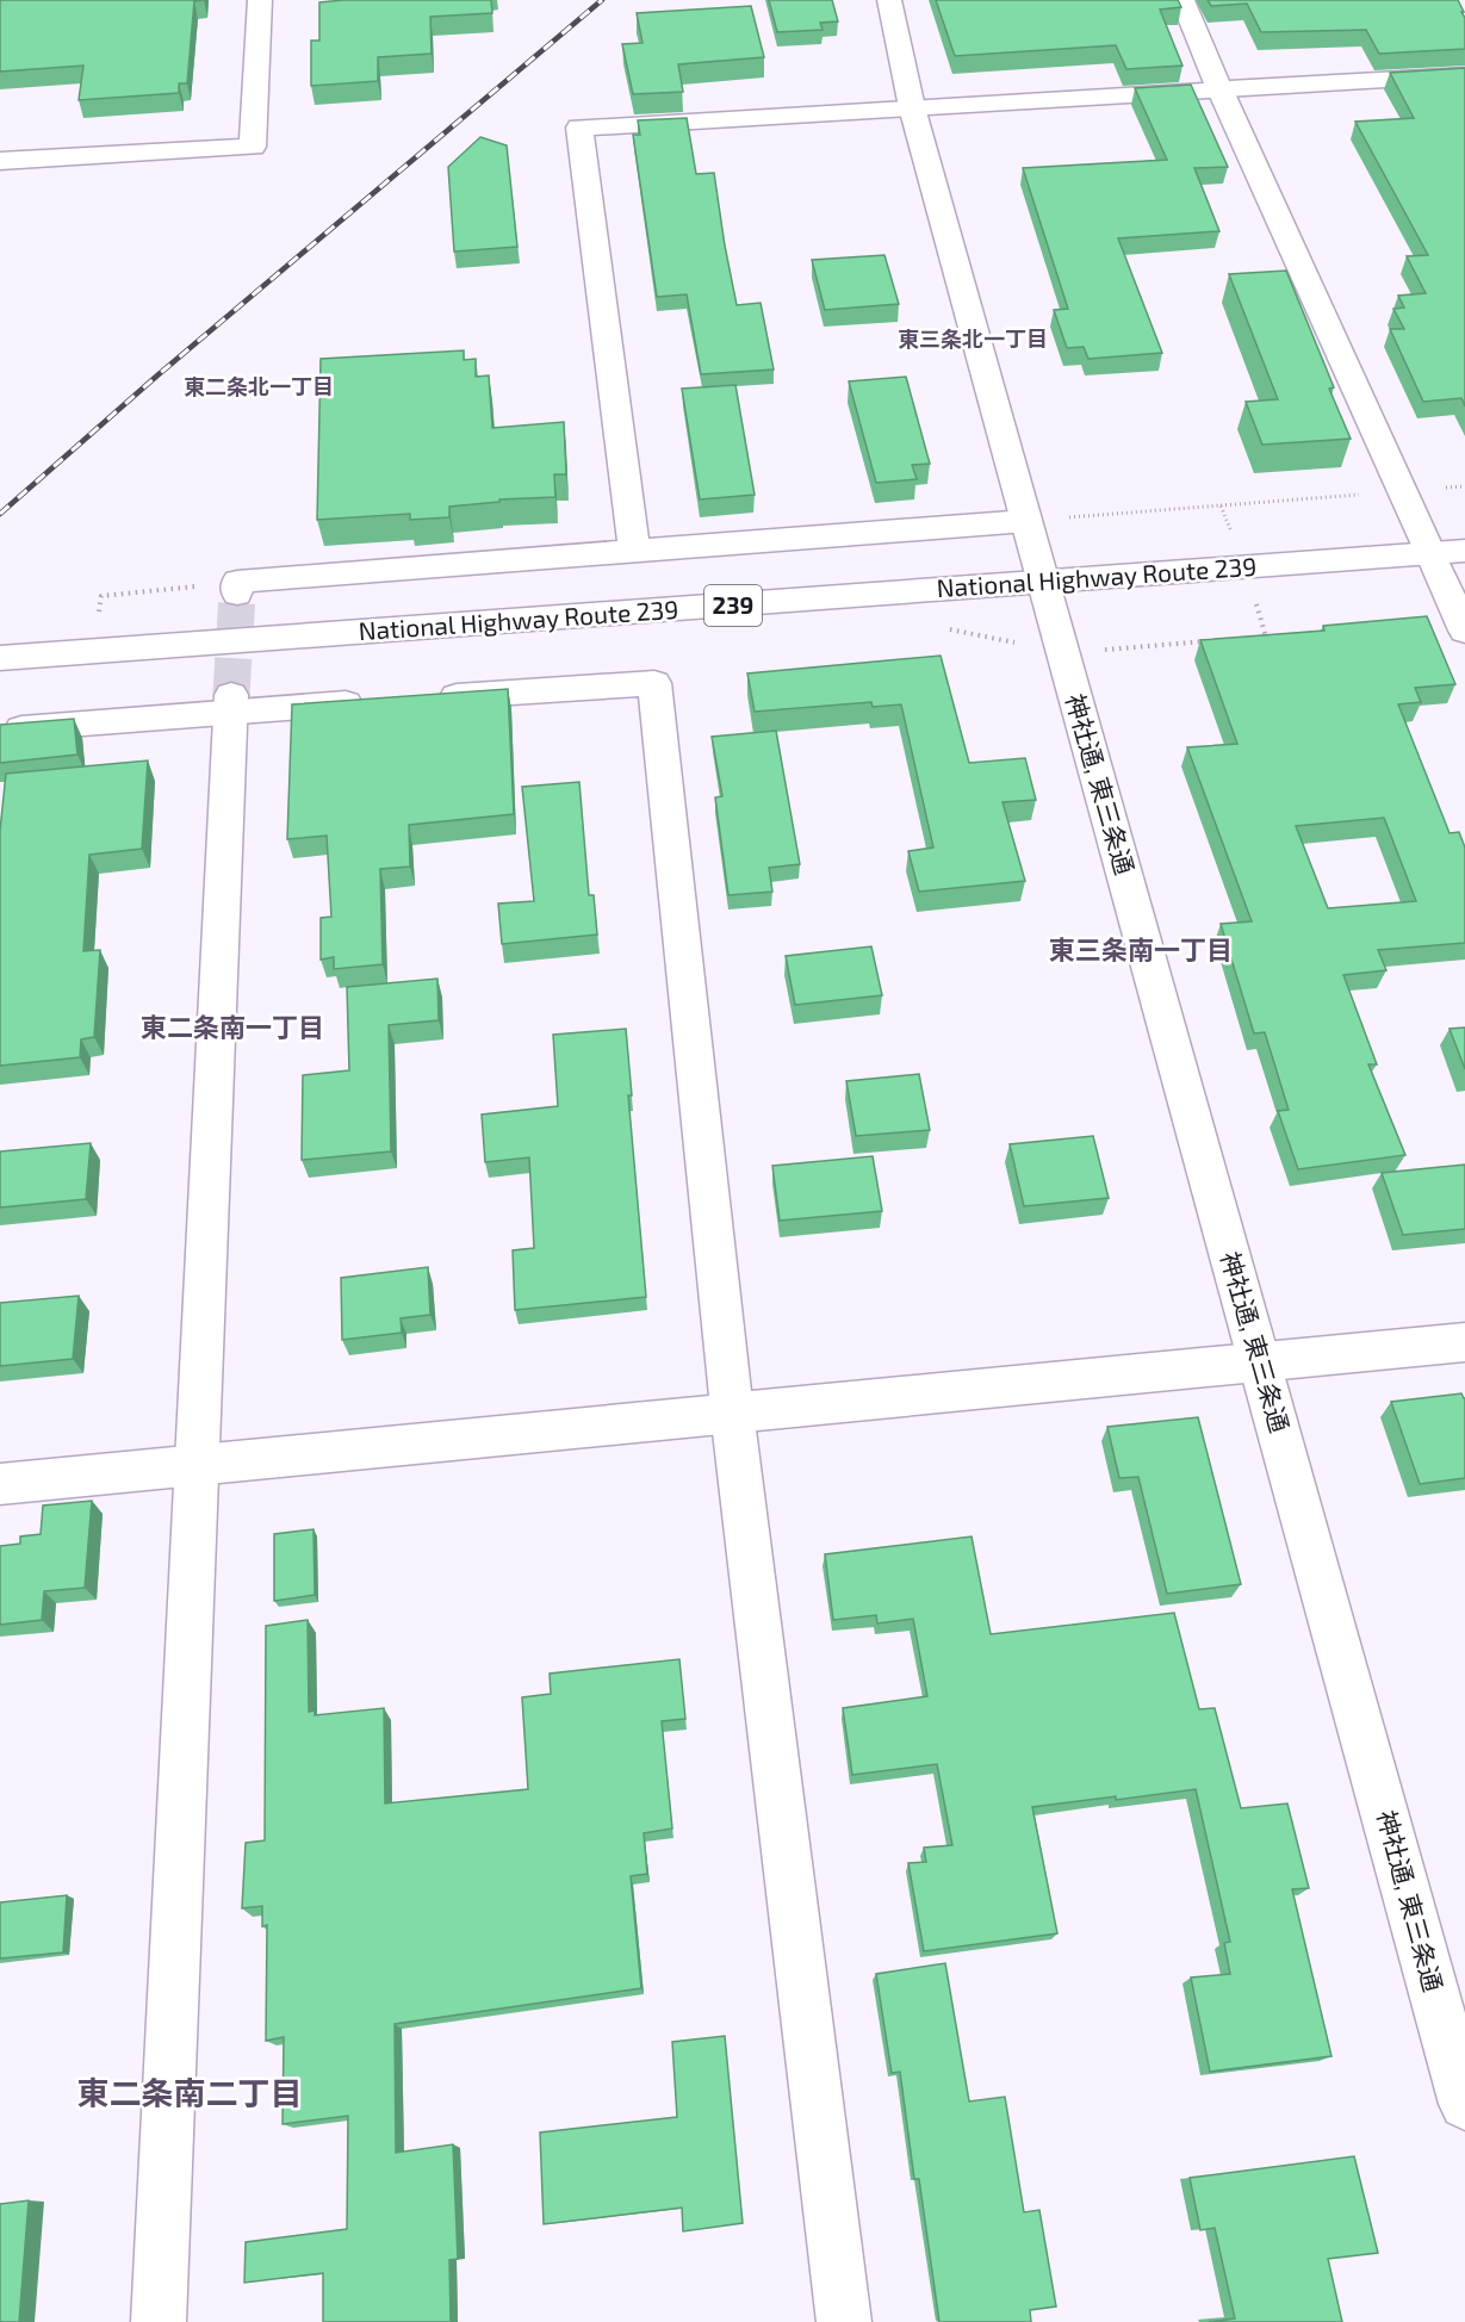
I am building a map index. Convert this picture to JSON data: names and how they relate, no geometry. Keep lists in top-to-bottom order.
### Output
{
  "streets": {
    "main road": ["National Highway Route 239", "239", "神社通, 東三条通"]
  },
  "crossings": [
    ["National Highway Route 239", "神社通, 東三条通"]
  ],
  "districts": [
    "東三条北一丁目",
    "東二条北一丁目",
    "東三条南一丁目",
    "東二条南一丁目",
    "東二条南二丁目"
  ]
}
